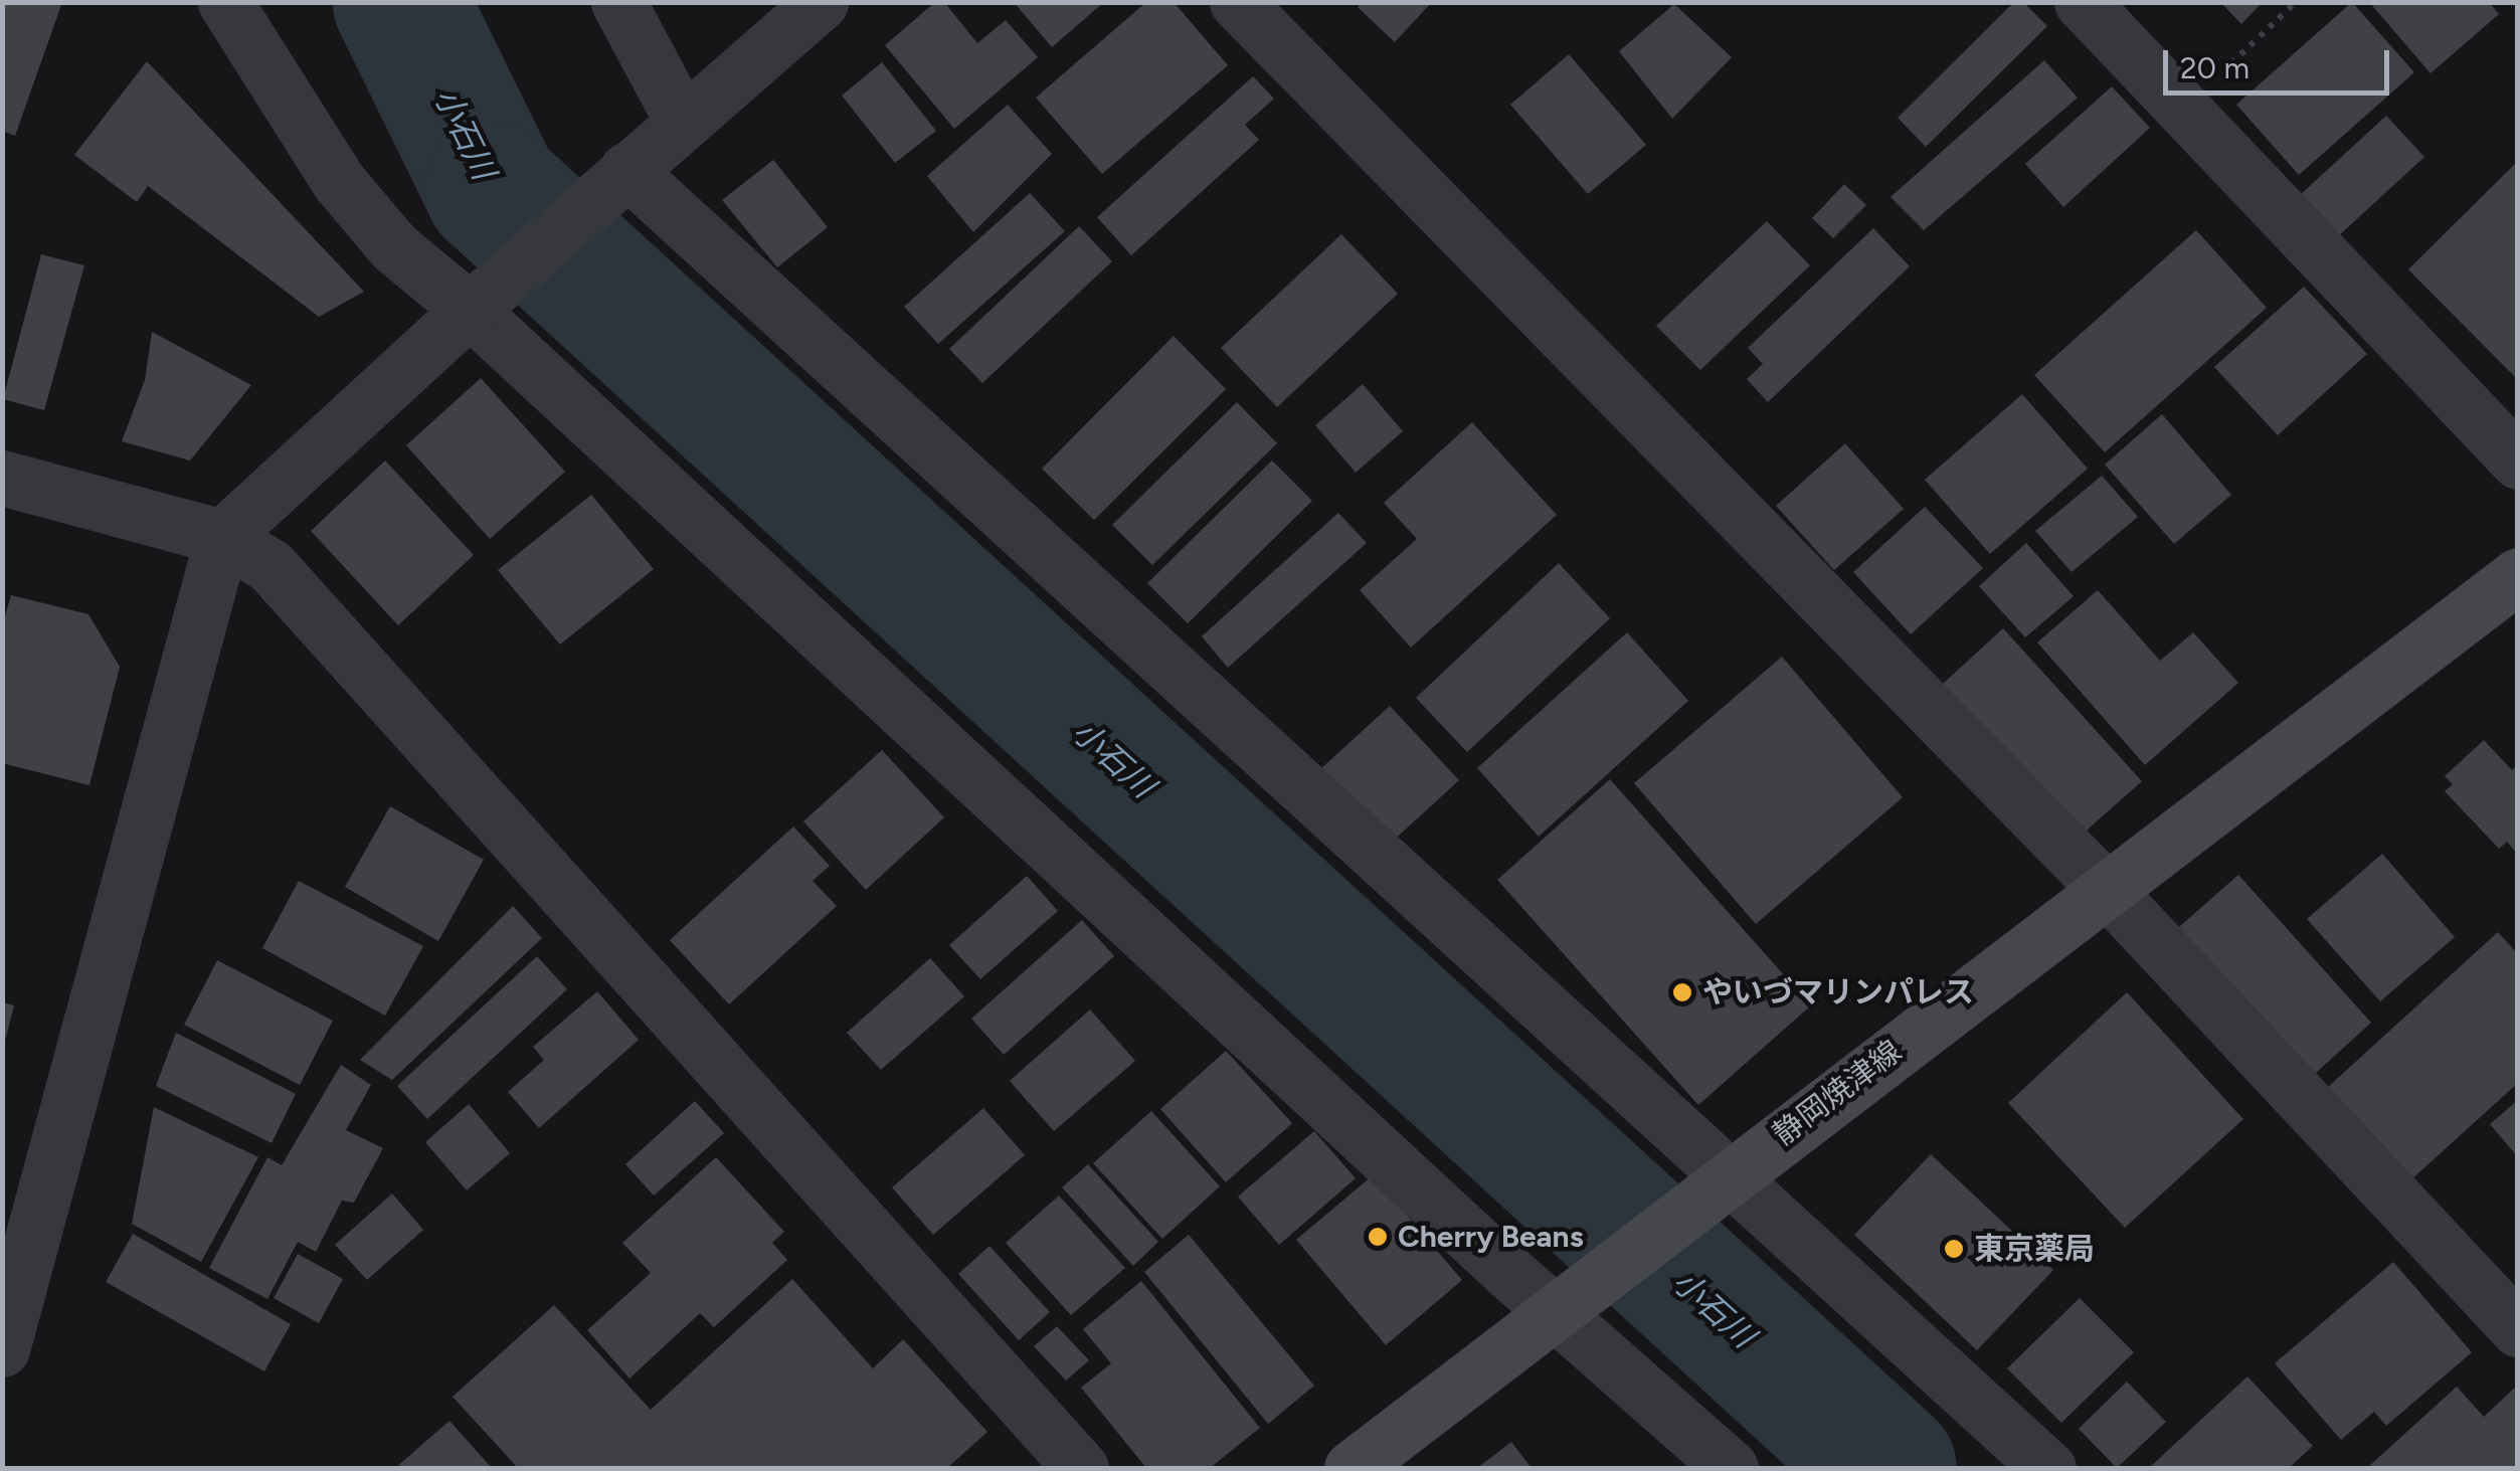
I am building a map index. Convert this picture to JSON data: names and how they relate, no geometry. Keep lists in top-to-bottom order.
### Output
{
  "streets": {
    "main road": ["静岡焼津線"]
  },
  "water": ["小石川"],
  "places": ["やいづマリンパレス", "Cherry Beans", "東京薬局"],
  "scale_bar": "20 m"
}
